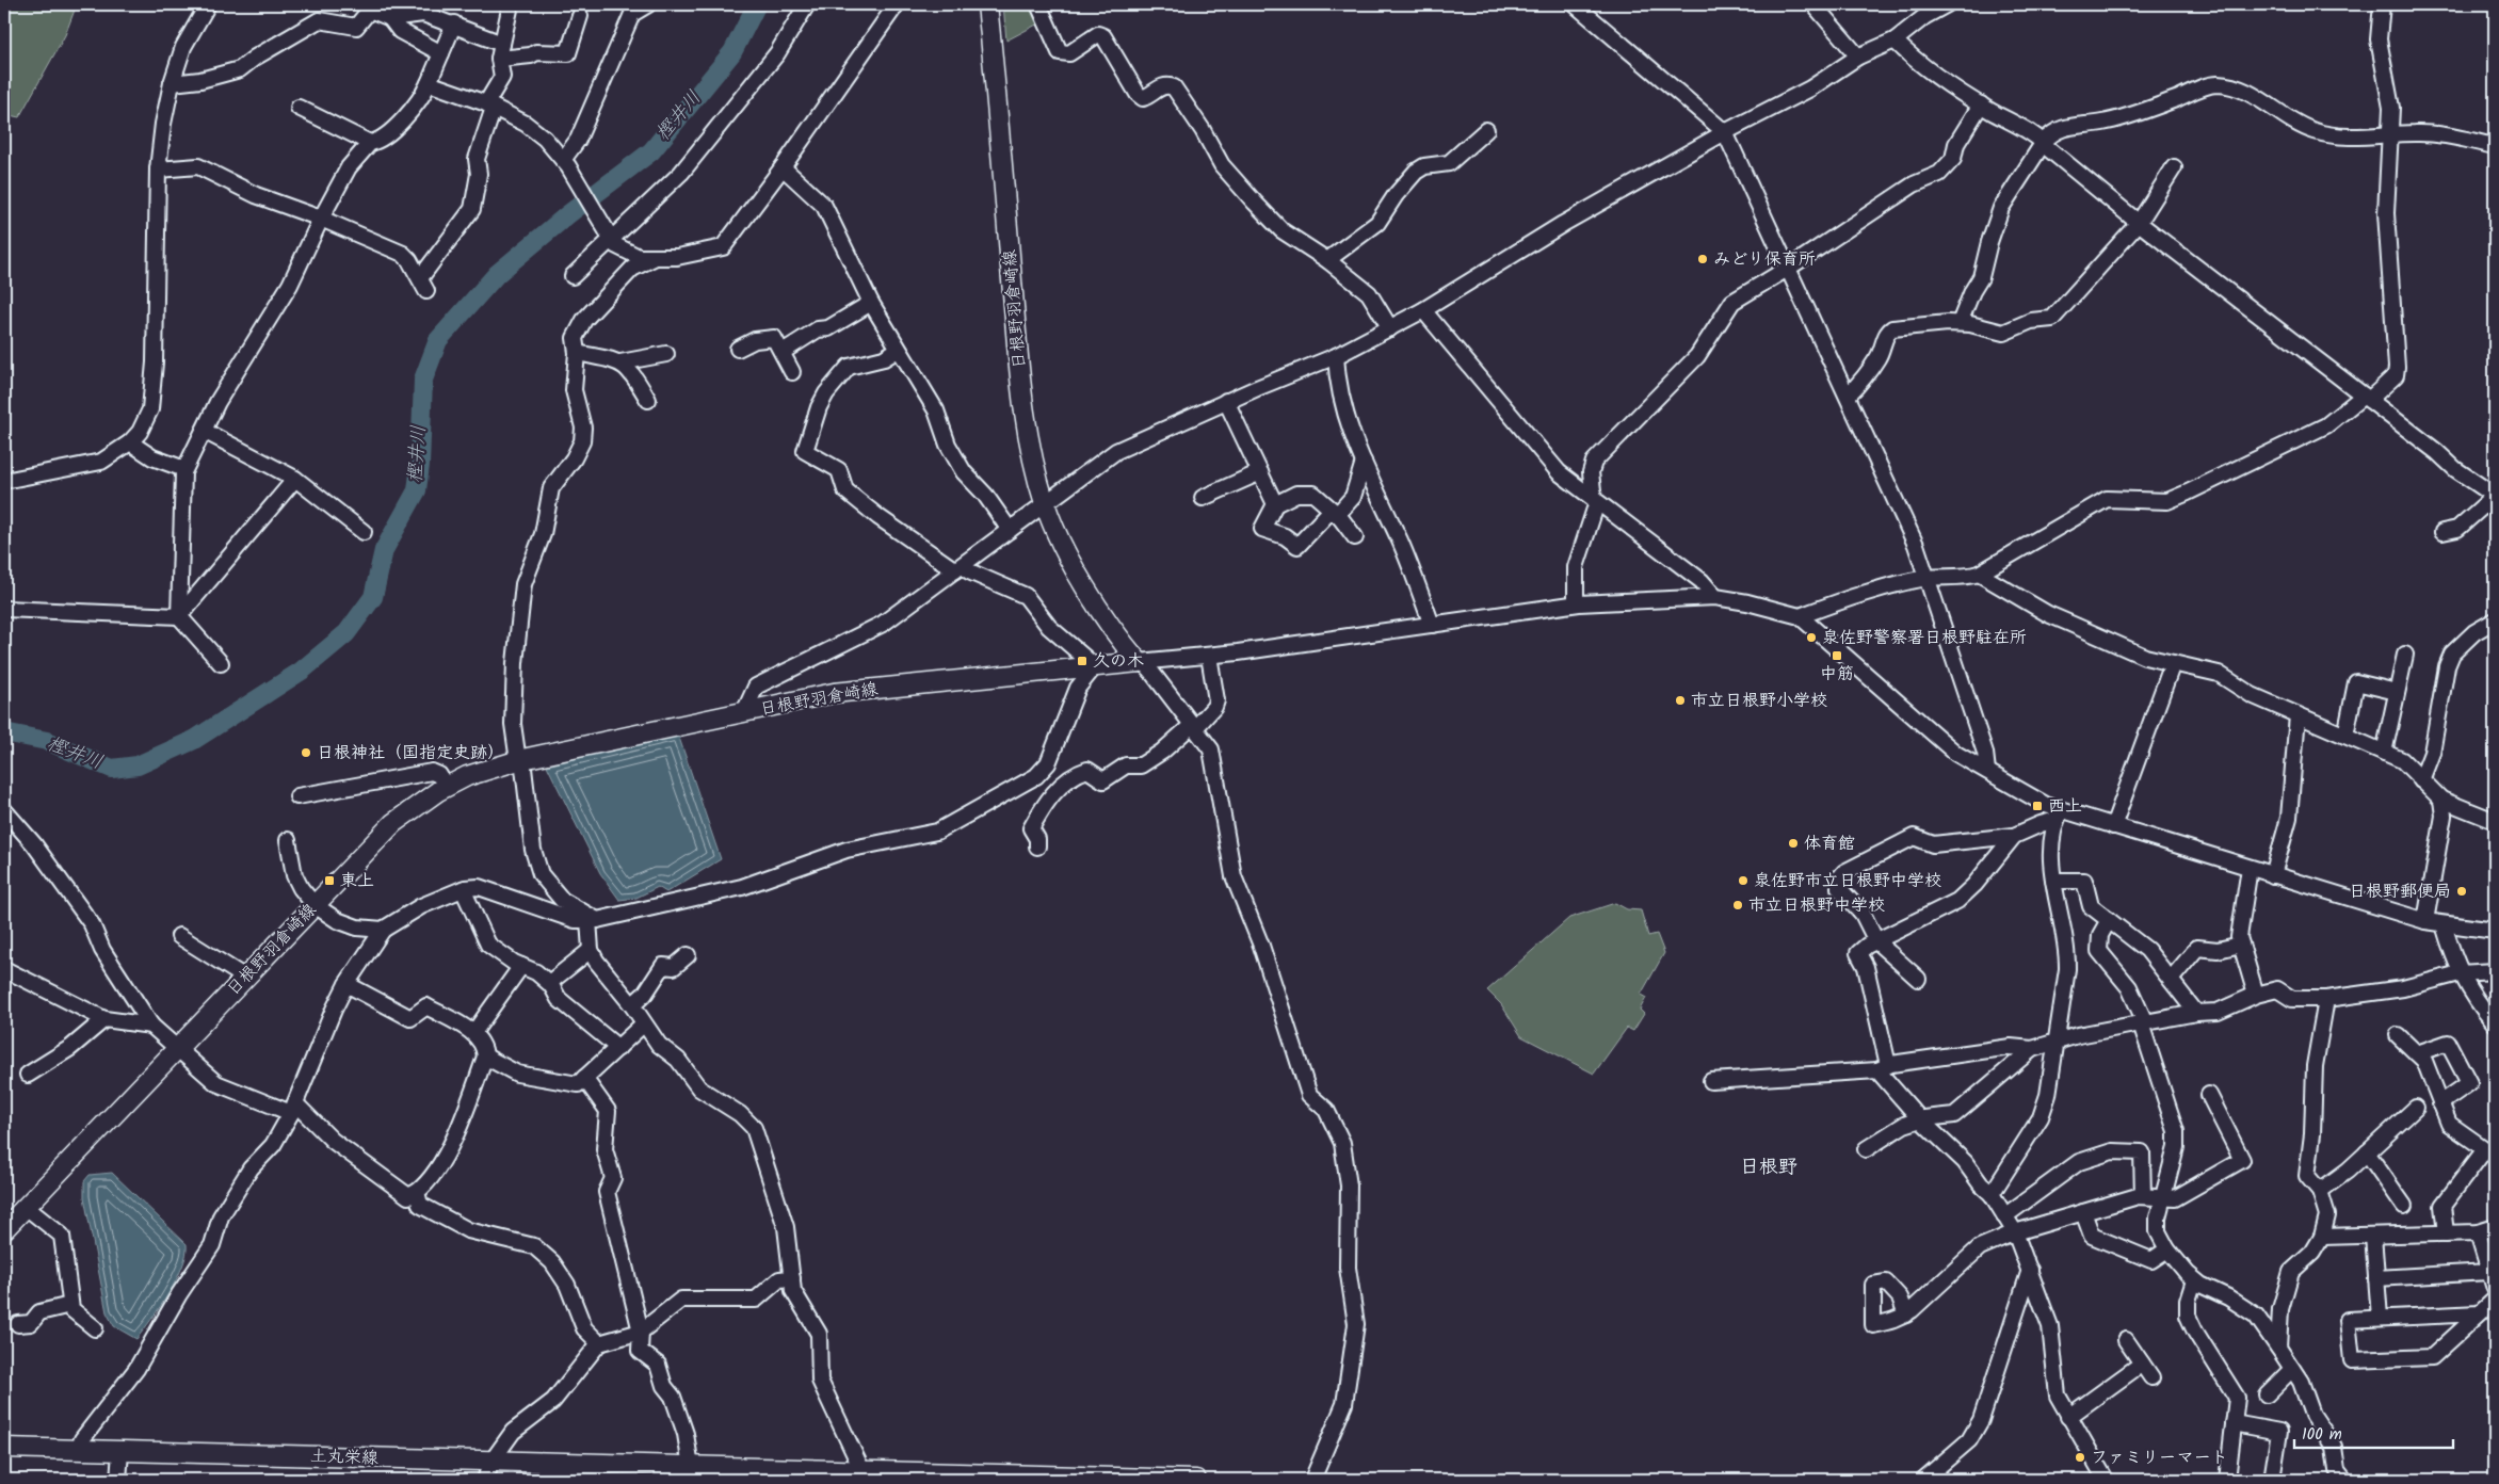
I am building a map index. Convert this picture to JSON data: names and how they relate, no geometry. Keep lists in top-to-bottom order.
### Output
{
  "streets": {
    "main road": ["日根野羽倉崎線", "土丸栄線"]
  },
  "districts": ["日根野"],
  "water": ["樫井川"],
  "places": {
    "other": [
      "みどり保育所",
      "泉佐野警察署日根野駐在所",
      "市立日根野小学校",
      "日根神社（国指定史跡）",
      "体育館",
      "泉佐野市立日根野中学校",
      "日根野郵便局",
      "市立日根野中学校",
      "ファミリーマート"
    ],
    "transit": [
      "中筋",
      "久の木",
      "西上",
      "東上"
    ]
  },
  "scale_bar": "100 m"
}
